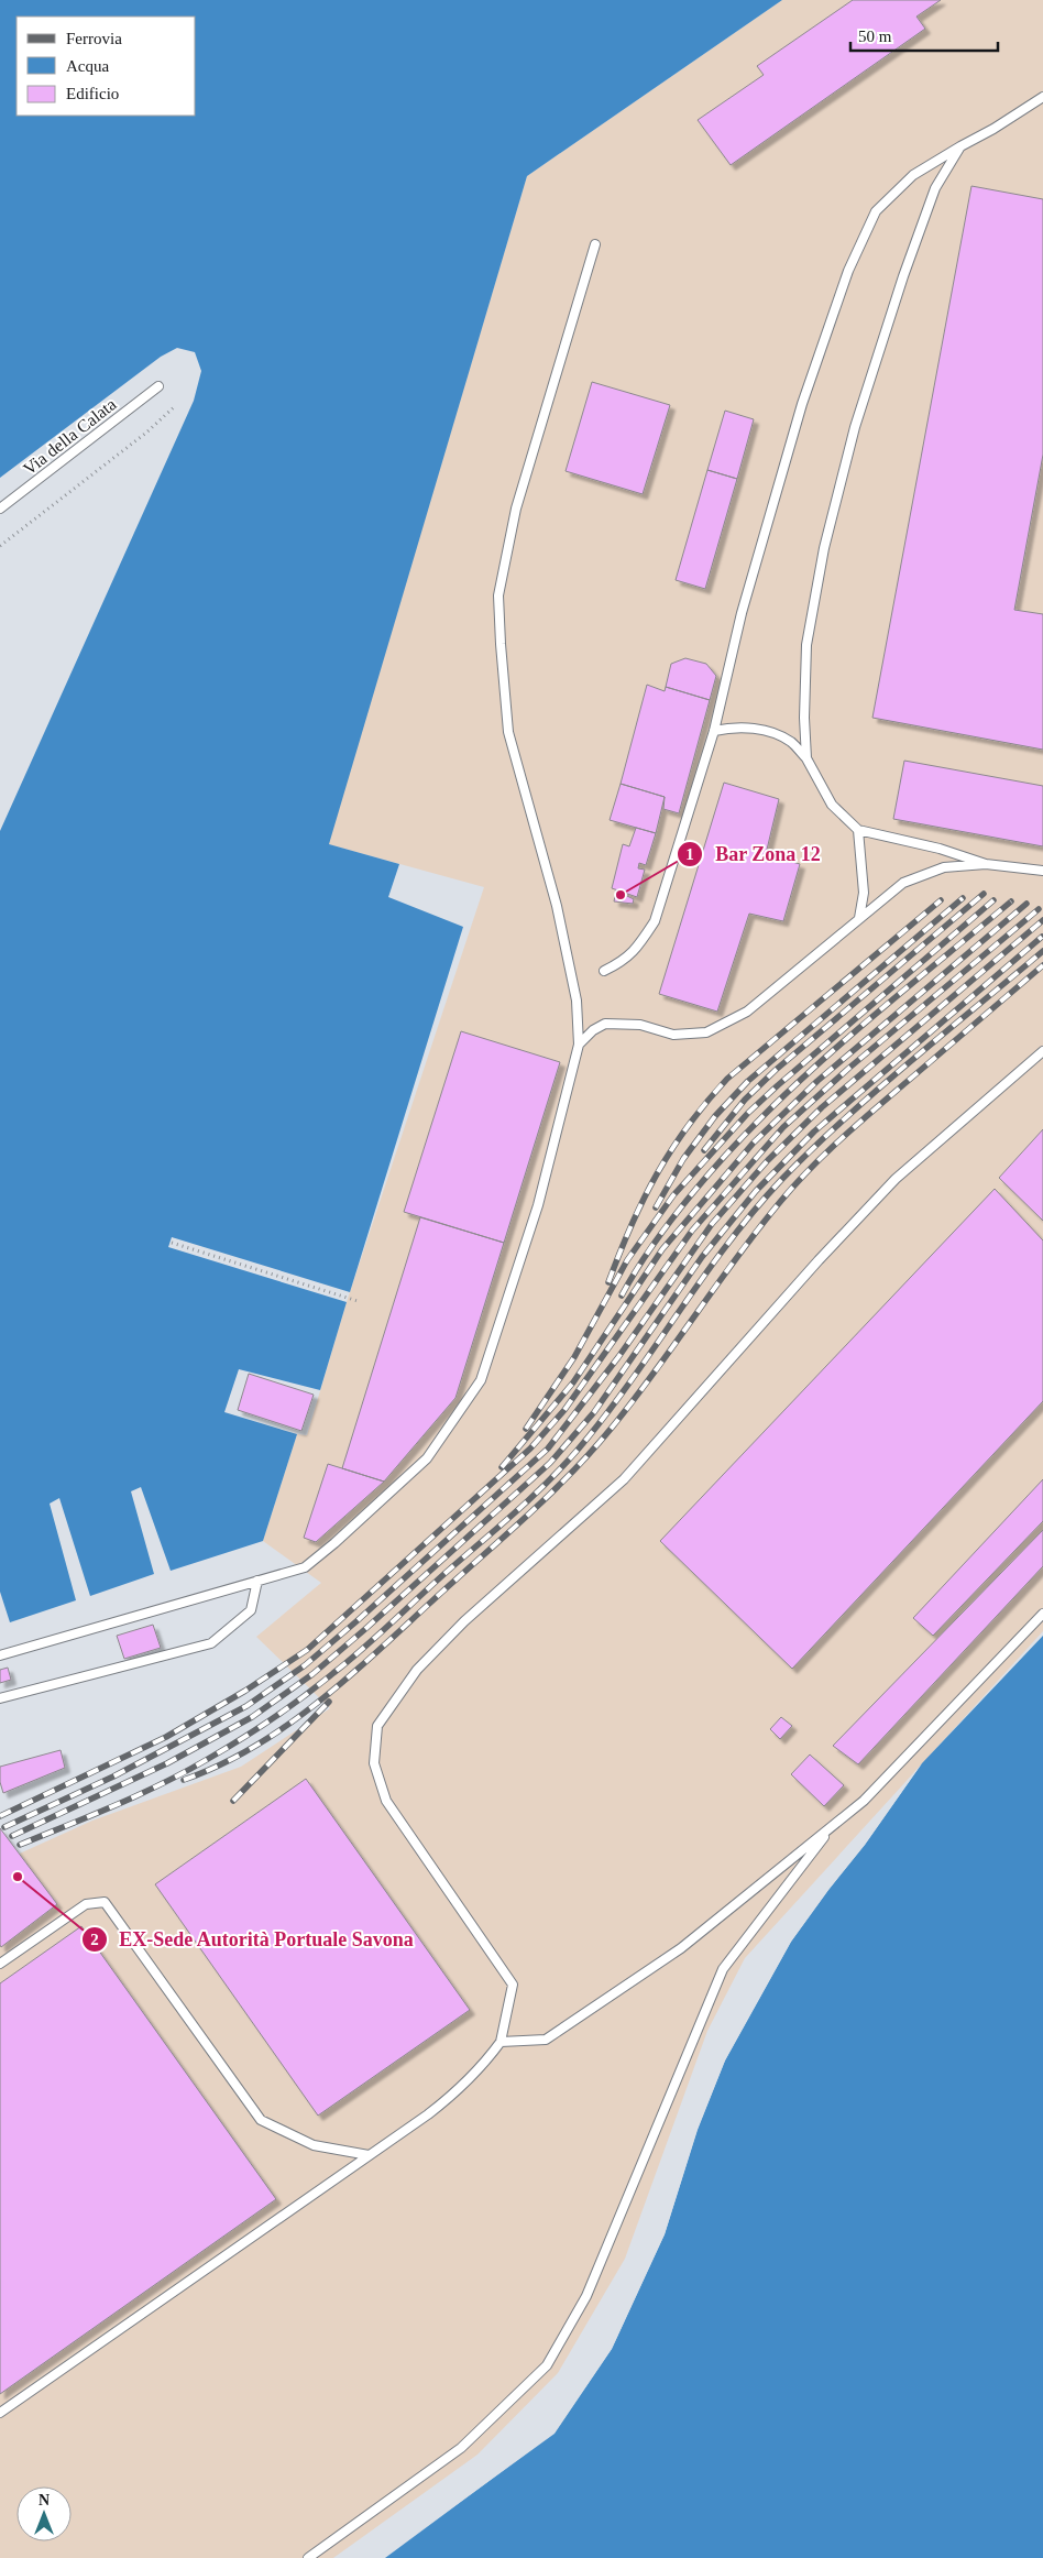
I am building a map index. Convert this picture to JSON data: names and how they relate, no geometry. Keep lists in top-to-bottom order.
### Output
{
  "streets": {
    "lane": ["Via della Calata"]
  },
  "places": ["Bar Zona 12", "EX-Sede Autorità Portuale Savona"],
  "legend": ["Ferrovia", "Acqua", "Edificio"],
  "scale_bar": "50 m",
  "north": "top"
}
